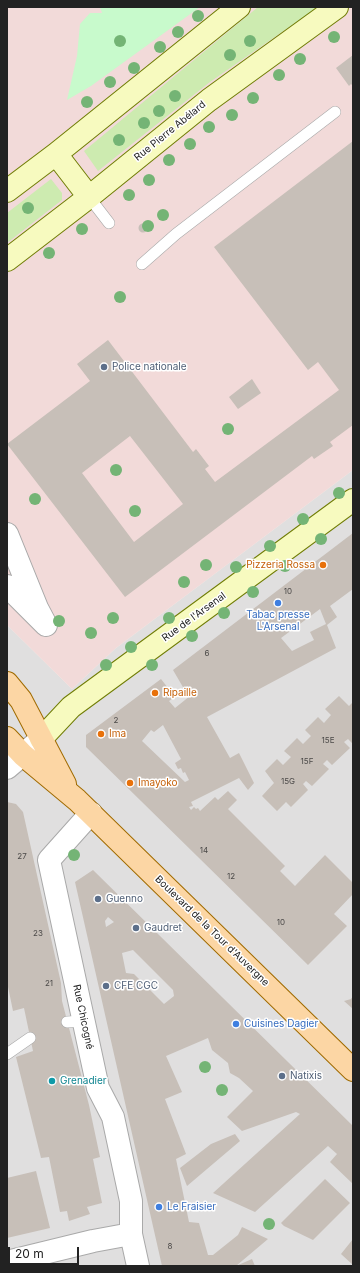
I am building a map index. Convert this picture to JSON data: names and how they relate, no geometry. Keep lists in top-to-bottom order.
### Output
{
  "streets": {
    "main road": ["Boulevard de la Tour d'Auvergne"],
    "street": ["Rue Pierre Abélard", "Rue de l'Arsenal", "Rue Chicogné"]
  },
  "crossings": [
    ["Rue de l'Arsenal", "Boulevard de la Tour d'Auvergne"],
    ["Boulevard de la Tour d'Auvergne", "Rue Chicogné"]
  ],
  "places": [
    "Police nationale",
    "Pizzeria Rossa",
    "Tabac presse L'Arsenal",
    "Ripaille",
    "Ima",
    "Imayoko",
    "Guenno",
    "Gaudret",
    "CFE CGC",
    "Cuisines Dagier",
    "Natixis",
    "Grenadier",
    "Le Fraisier"
  ],
  "house_numbers": [
    "10",
    "6",
    "2",
    "15E",
    "15F",
    "15G",
    "14",
    "27",
    "12",
    "10",
    "23",
    "21",
    "8"
  ],
  "scale_bar": "20 m"
}
